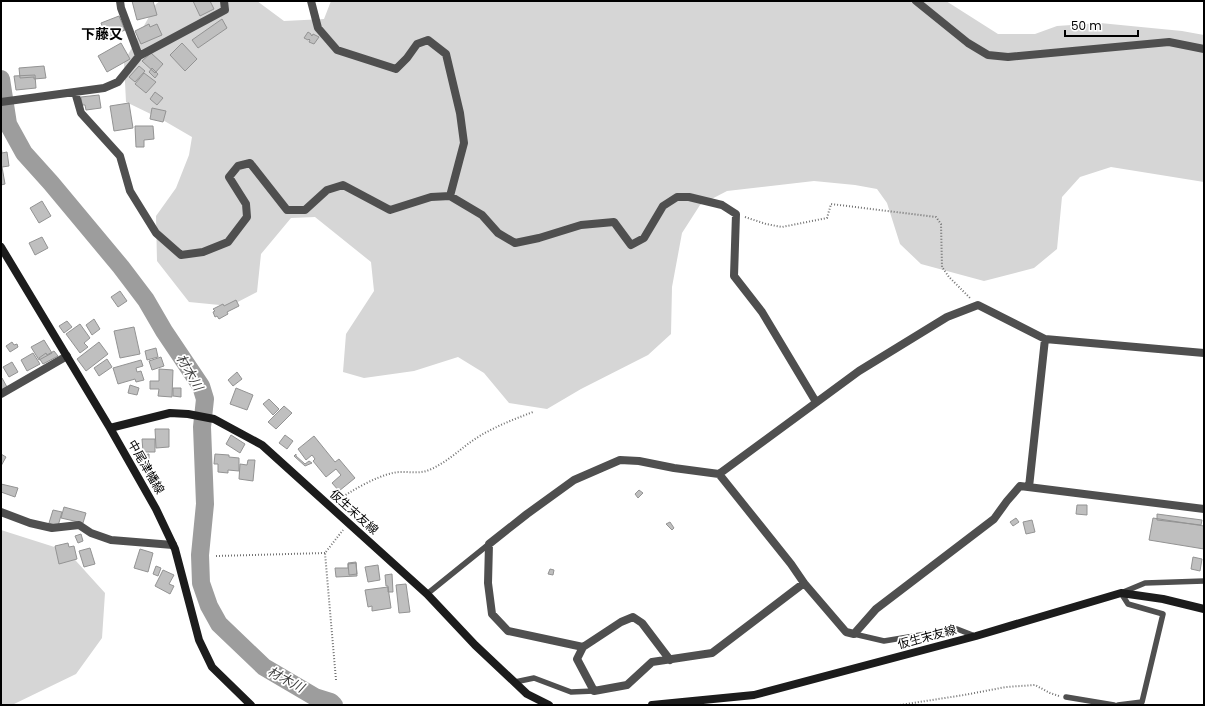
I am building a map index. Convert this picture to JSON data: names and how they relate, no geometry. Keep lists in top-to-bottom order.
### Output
{
  "streets": {
    "main road": ["中尾津幡線", "仮生末友線"]
  },
  "crossings": [
    ["中尾津幡線", "仮生末友線"]
  ],
  "districts": ["下藤又"],
  "water": ["材木川"],
  "scale_bar": "50 m"
}
